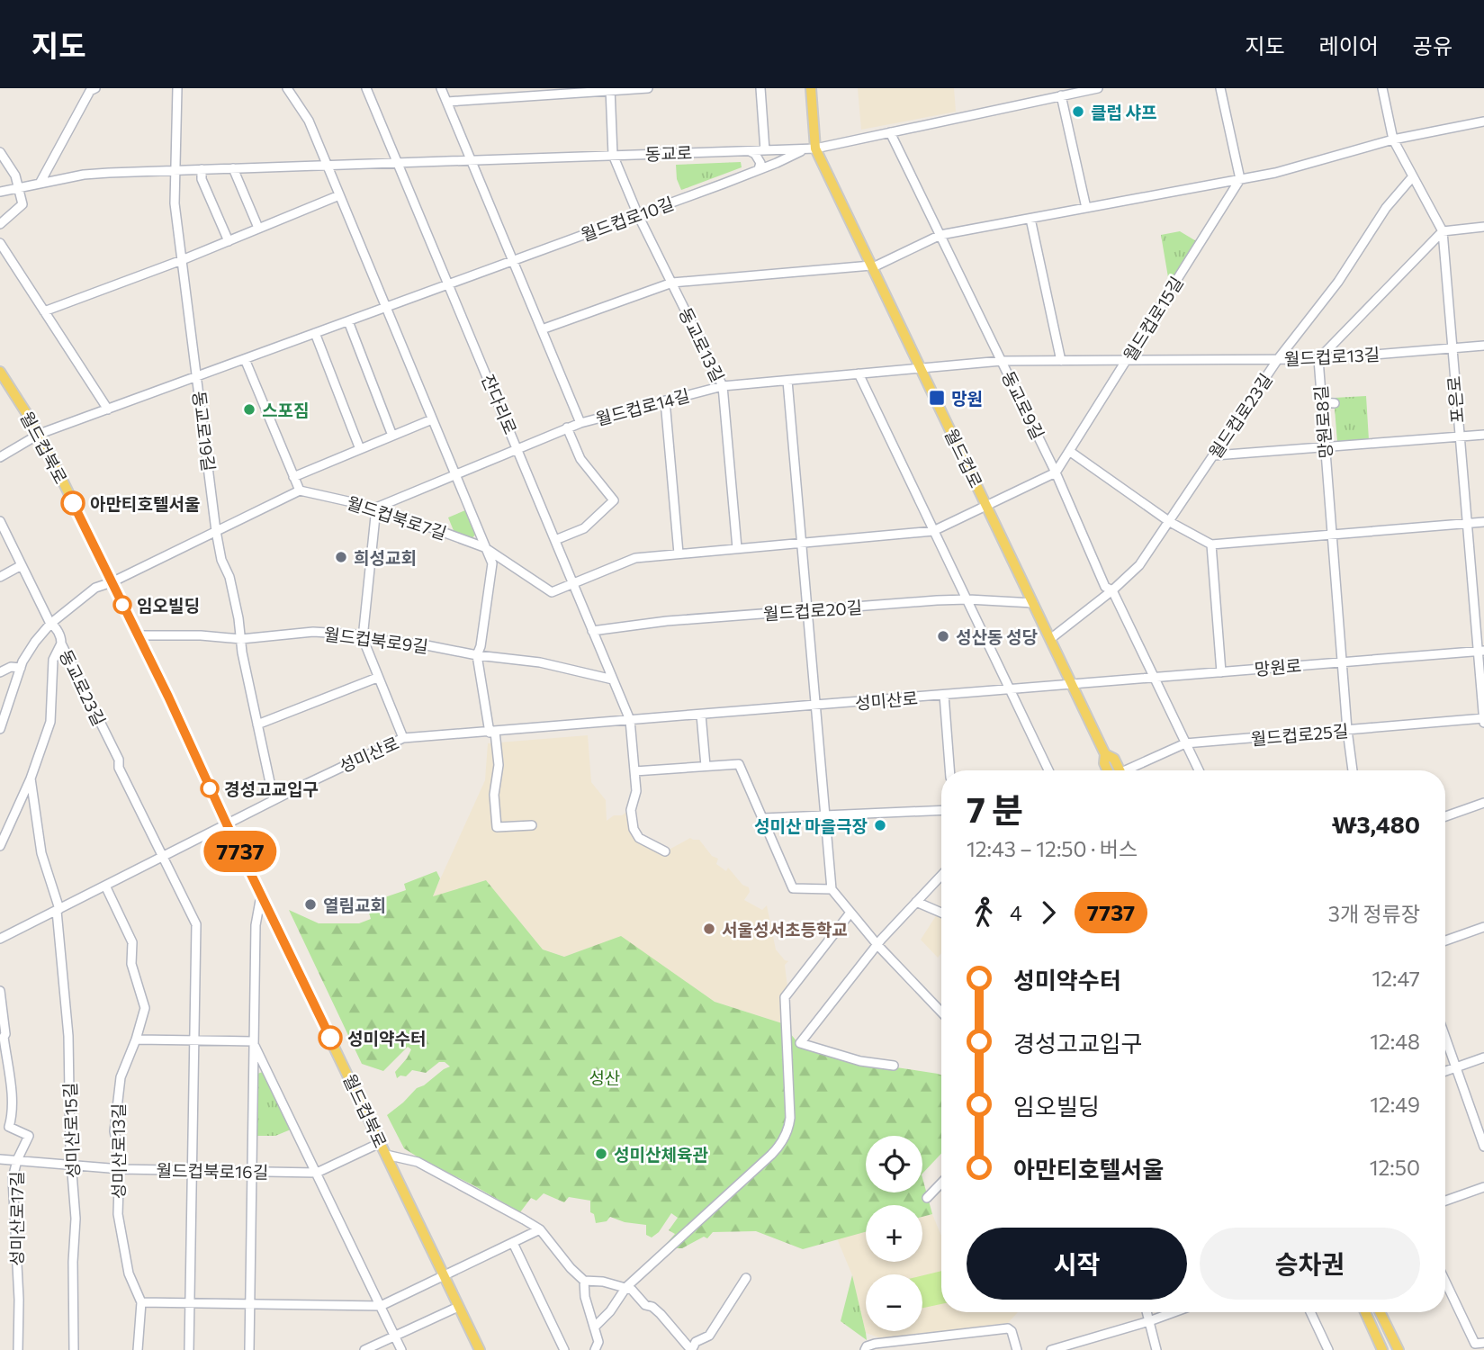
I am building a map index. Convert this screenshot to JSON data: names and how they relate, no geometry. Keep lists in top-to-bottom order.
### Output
{
  "streets": {
    "main road": ["월드컵북로", "월드컵로"],
    "street": [
      "동교로",
      "월드컵로10길",
      "월드컵로15길",
      "동교로13길",
      "월드컵로13길",
      "포은로",
      "잔다리로",
      "동교로9길",
      "월드컵로14길",
      "월드컵로23길",
      "망원로8길",
      "동교로19길",
      "월드컵북로7길",
      "월드컵로20길",
      "월드컵북로9길",
      "망원로",
      "동교로23길",
      "성미산로",
      "월드컵로25길",
      "성미산로15길",
      "성미산로13길",
      "월드컵북로16길",
      "성미산로17길"
    ]
  },
  "crossings": [
    ["동교로", "월드컵로10길"],
    ["동교로", "동교로13길"],
    ["동교로", "잔다리로"],
    ["동교로", "동교로9길"],
    ["동교로", "동교로19길"],
    ["동교로", "월드컵로"],
    ["월드컵로10길", "동교로13길"],
    ["월드컵로10길", "잔다리로"],
    ["월드컵로10길", "동교로19길"],
    ["월드컵로10길", "월드컵북로"],
    ["월드컵로15길", "월드컵로13길"],
    ["월드컵로15길", "동교로9길"],
    ["동교로13길", "월드컵로14길"],
    ["월드컵로13길", "포은로"],
    ["월드컵로13길", "동교로9길"],
    ["월드컵로13길", "월드컵로14길"],
    ["월드컵로13길", "월드컵로23길"],
    ["월드컵로13길", "망원로8길"],
    ["월드컵로13길", "월드컵로"],
    ["포은로", "월드컵로23길"],
    ["포은로", "망원로"],
    ["포은로", "월드컵로25길"],
    ["잔다리로", "월드컵로14길"],
    ["잔다리로", "월드컵북로7길"],
    ["잔다리로", "월드컵로20길"],
    ["잔다리로", "월드컵북로9길"],
    ["잔다리로", "성미산로"],
    ["동교로9길", "월드컵로23길"],
    ["동교로9길", "망원로"],
    ["동교로9길", "월드컵로25길"],
    ["월드컵로14길", "월드컵로"],
    ["월드컵로14길", "월드컵북로7길"],
    ["월드컵로23길", "월드컵로"],
    ["망원로8길", "망원로"],
    ["망원로8길", "월드컵로25길"],
    ["동교로19길", "월드컵북로9길"],
    ["동교로19길", "성미산로"],
    ["월드컵북로", "월드컵북로9길"],
    ["월드컵북로", "성미산로"],
    ["월드컵북로", "월드컵북로16길"],
    ["월드컵로", "월드컵로20길"],
    ["월드컵로", "망원로"],
    ["월드컵로", "성미산로"],
    ["망원로", "성미산로"],
    ["동교로23길", "성미산로"],
    ["동교로23길", "월드컵북로16길"],
    ["성미산로", "성미산로15길"],
    ["성미산로", "성미산로13길"],
    ["성미산로15길", "월드컵북로16길"],
    ["성미산로13길", "월드컵북로16길"],
    ["월드컵북로16길", "성미산로17길"]
  ],
  "parks": ["성산"],
  "places": {
    "other": [
      "클럽 샤프",
      "스포짐",
      "아만티호텔서울",
      "희성교회",
      "임오빌딩",
      "성산동 성당",
      "경성고교입구",
      "성미산 마을극장",
      "열림교회",
      "서울성서초등학교",
      "성미약수터",
      "성미산체육관"
    ],
    "transit": ["망원"]
  },
  "lines": ["bus line 7737"],
  "page": {
    "header": "지도",
    "nav": ["지도", "레이어", "공유"],
    "on_map": "7737",
    "heading": ["7 분", "12:43 – 12:50 · 버스", "₩3,480"],
    "legs": ["4", "7737", "3개 정류장"],
    "list": [
      {
        "name": "성미약수터",
        "value": "12:47"
      },
      {
        "name": "경성고교입구",
        "value": "12:48"
      },
      {
        "name": "임오빌딩",
        "value": "12:49"
      },
      {
        "name": "아만티호텔서울",
        "value": "12:50"
      }
    ],
    "map_buttons": ["+", "−"],
    "buttons": ["시작", "승차권"]
  }
}
